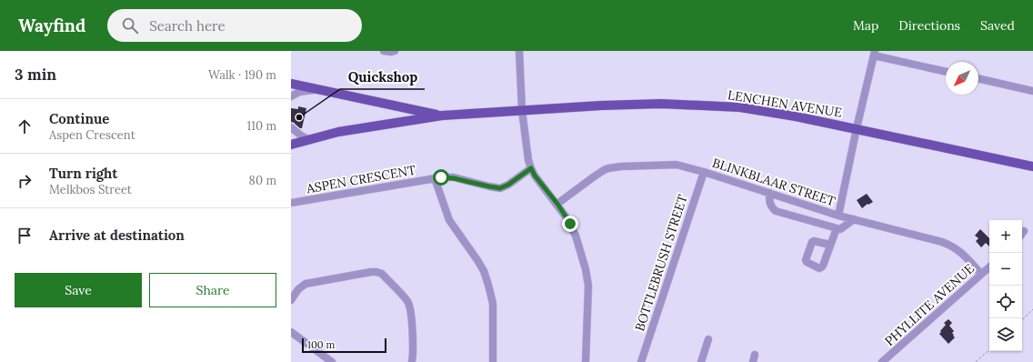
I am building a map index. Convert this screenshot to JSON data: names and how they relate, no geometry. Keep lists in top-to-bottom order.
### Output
{
  "streets": {
    "main road": ["LENCHEN AVENUE"],
    "street": [
      "ASPEN CRESCENT",
      "BLINKBLAAR STREET",
      "BOTTLEBRUSH STREET",
      "PHYLLITE AVENUE"
    ]
  },
  "crossings": [
    ["BLINKBLAAR STREET", "BOTTLEBRUSH STREET"],
    ["BLINKBLAAR STREET", "PHYLLITE AVENUE"]
  ],
  "places": ["Quickshop"],
  "scale_bar": "100 m",
  "north": "bottom left",
  "page": {
    "header": "Wayfind",
    "search": "Search here",
    "nav": ["Map", "Directions", "Saved"],
    "heading": ["3 min", "Walk · 190 m"],
    "list": [
      ["Continue", "Aspen Crescent", "110 m"],
      ["Turn right", "Melkbos Street", "80 m"],
      "Arrive at destination"
    ],
    "map_buttons": ["+", "−"],
    "buttons": ["Save", "Share"],
    "scale": "100 m"
  }
}
